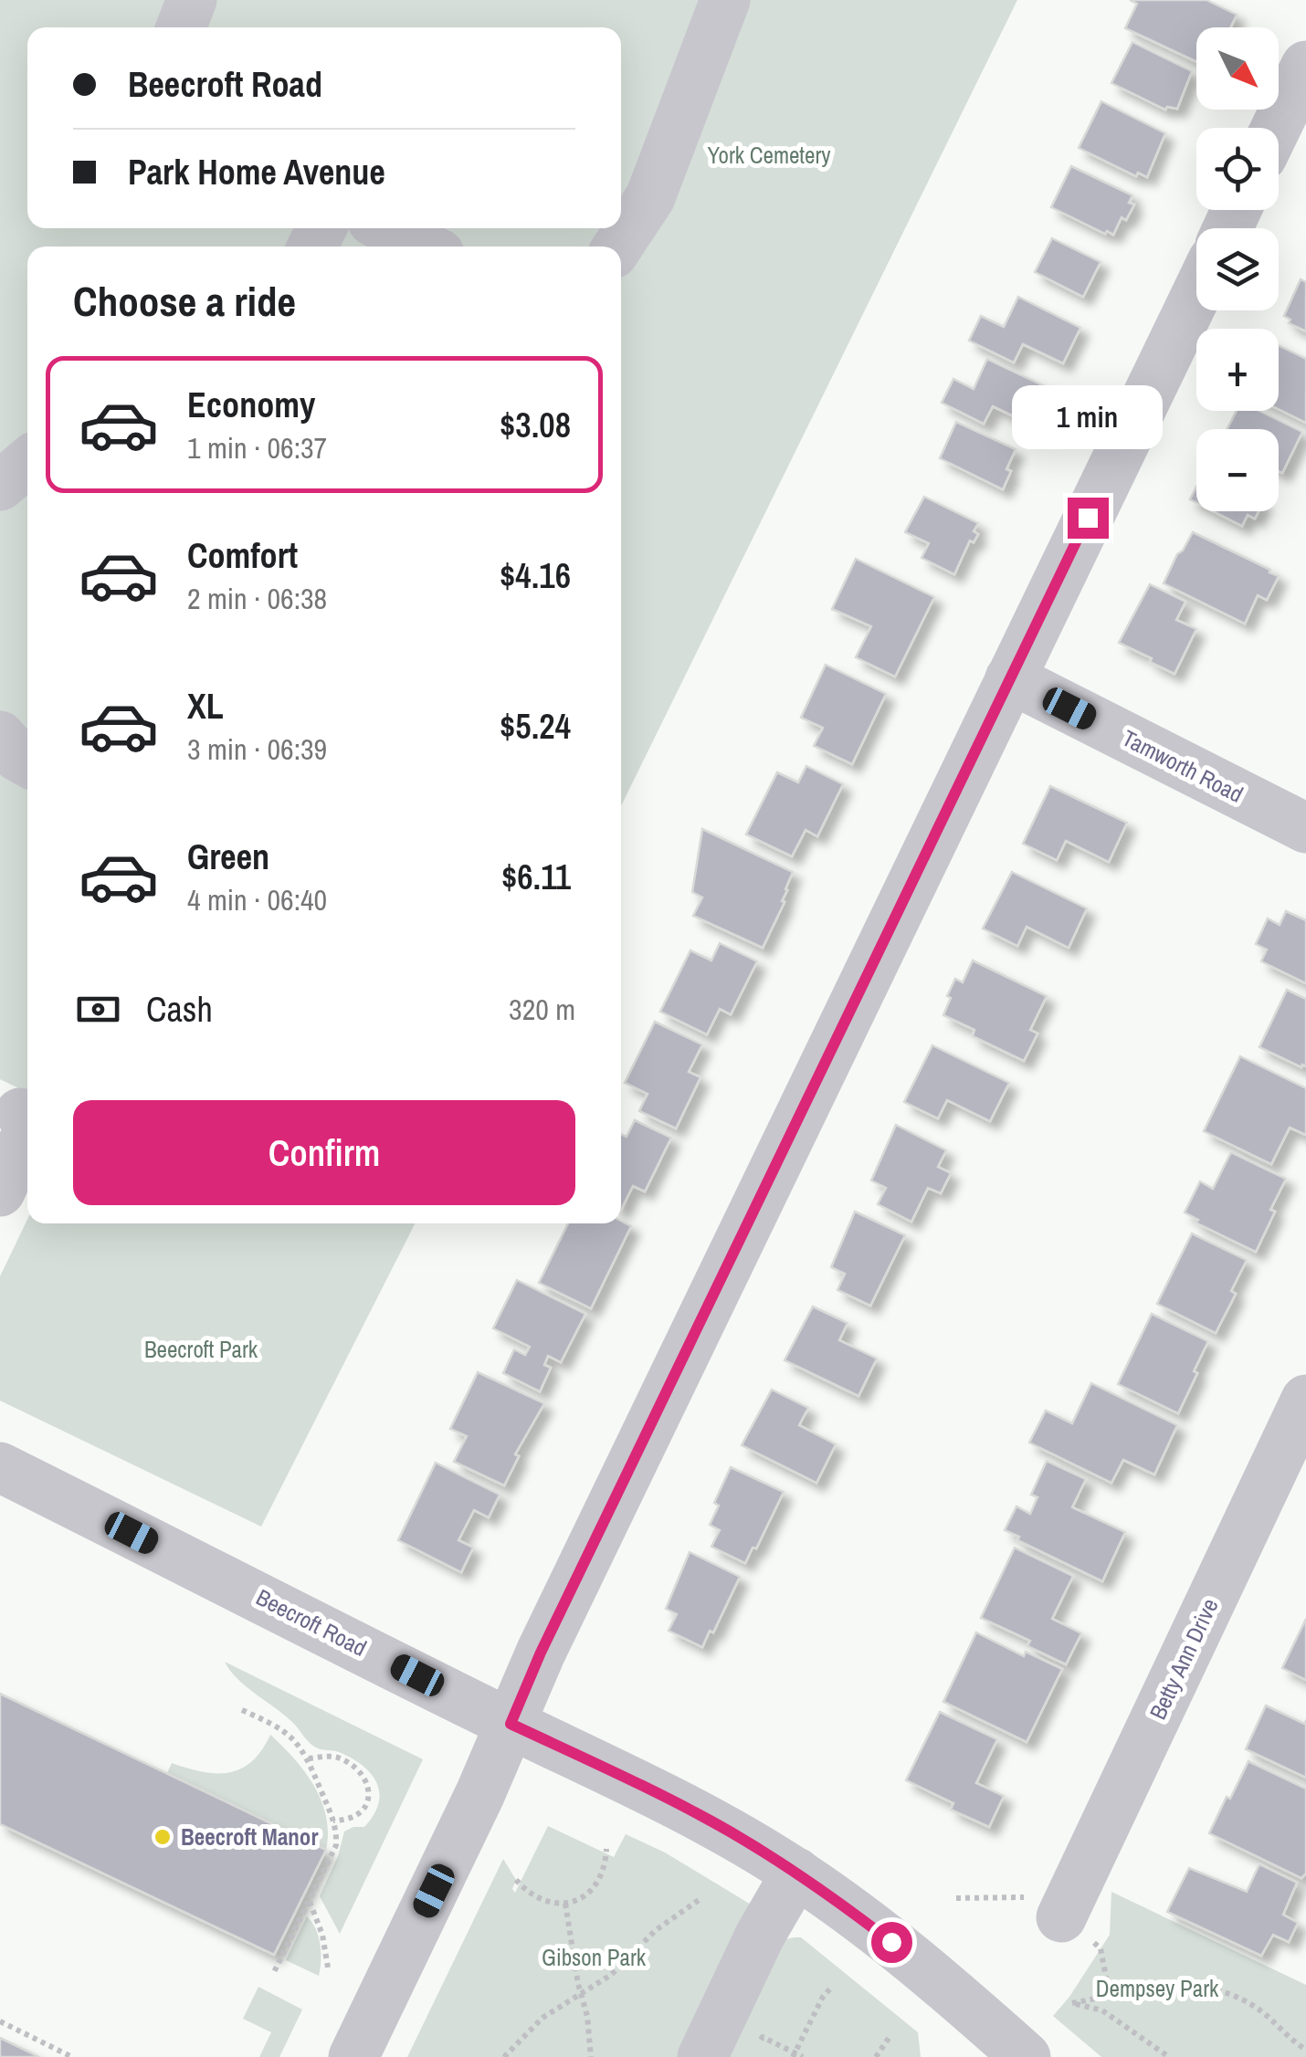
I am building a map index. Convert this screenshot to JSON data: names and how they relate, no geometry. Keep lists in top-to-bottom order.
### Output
{
  "streets": {
    "street": ["Tamworth Road", "Beecroft Road", "Betty Ann Drive"]
  },
  "parks": [
    "York Cemetery",
    "Beecroft Park",
    "Gibson Park",
    "Dempsey Park"
  ],
  "places": ["Beecroft Manor"],
  "north": "bottom right",
  "page": {
    "map_buttons": ["+", "−"],
    "banner": ["Beecroft Road", "Park Home Avenue"],
    "heading": "Choose a ride",
    "list": [
      {
        "name": "Economy",
        "note": "1 min · 06:37",
        "value": "$3.08"
      },
      {
        "name": "Comfort",
        "note": "2 min · 06:38",
        "value": "$4.16"
      },
      {
        "name": "XL",
        "note": "3 min · 06:39",
        "value": "$5.24"
      },
      {
        "name": "Green",
        "note": "4 min · 06:40",
        "value": "$6.11"
      }
    ],
    "bubble": "1 min",
    "pay": ["Cash", "320 m"],
    "buttons": "Confirm"
  }
}
